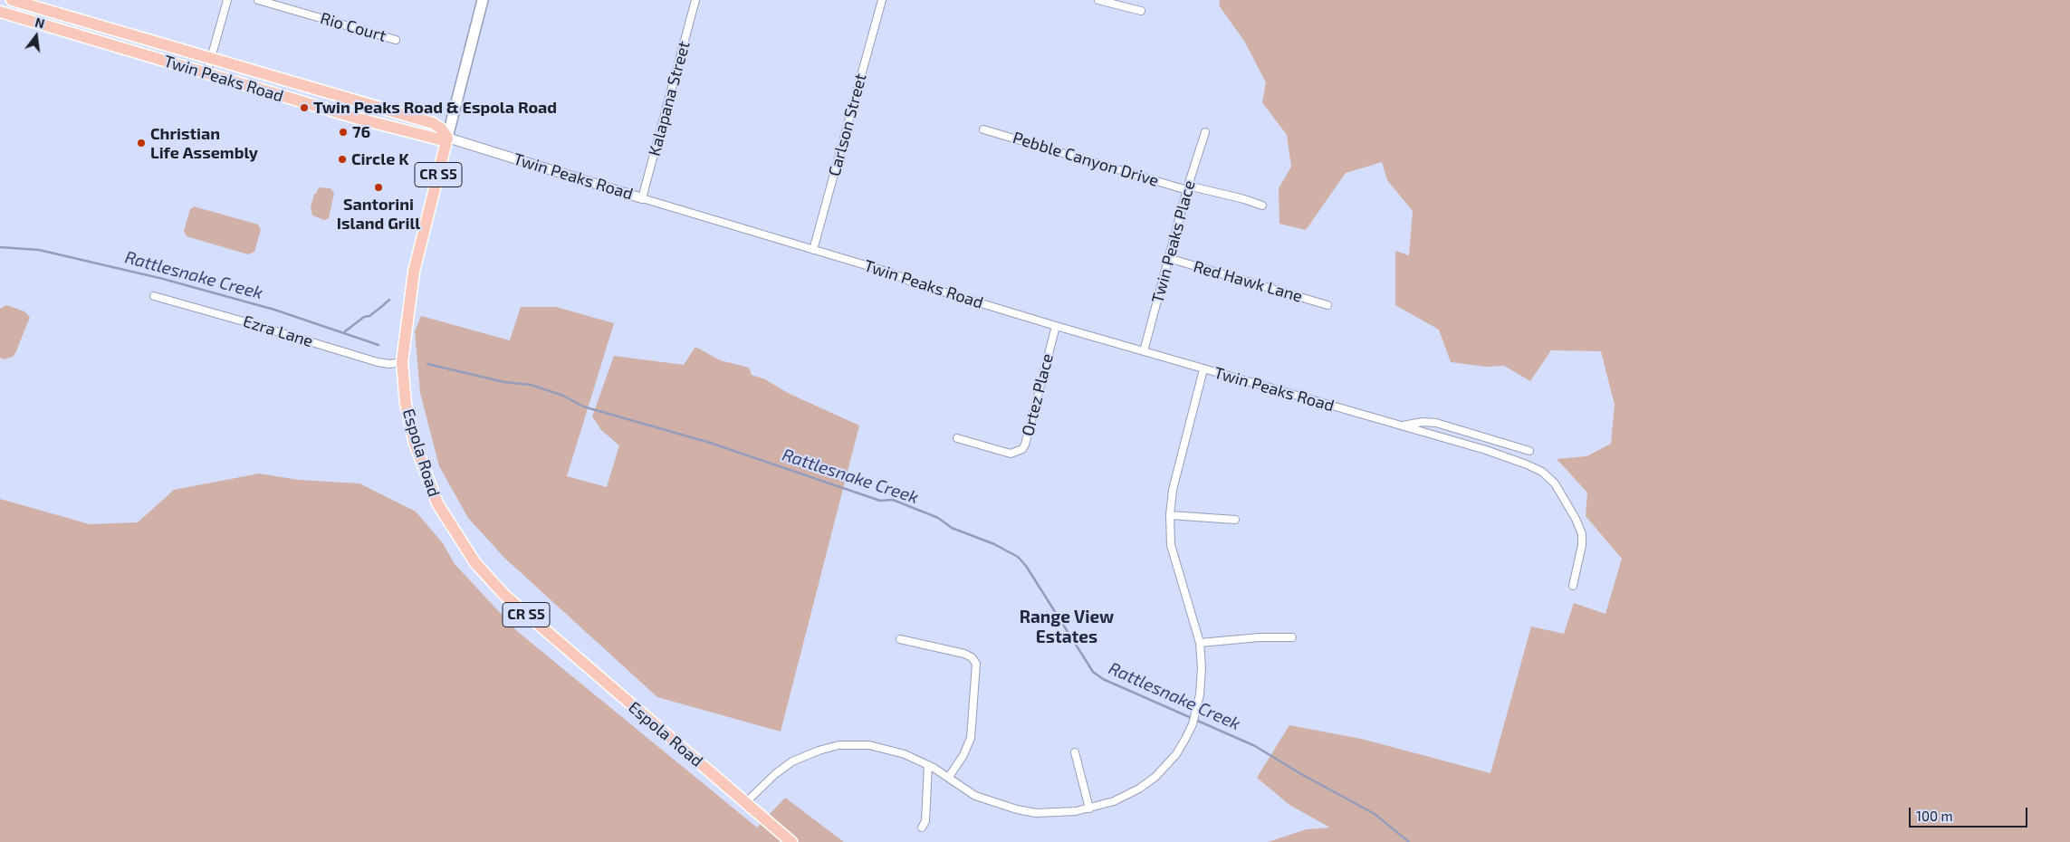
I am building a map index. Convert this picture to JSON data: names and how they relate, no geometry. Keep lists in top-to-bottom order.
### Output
{
  "streets": {
    "main road": ["Twin Peaks Road", "CR S5", "Espola Road"],
    "street": [
      "Rio Court",
      "Kalapana Street",
      "Carlson Street",
      "Pebble Canyon Drive",
      "Twin Peaks Place",
      "Red Hawk Lane",
      "Ezra Lane",
      "Ortez Place"
    ]
  },
  "crossings": [
    ["Twin Peaks Road", "Kalapana Street"],
    ["Twin Peaks Road", "Carlson Street"],
    ["Twin Peaks Road", "Twin Peaks Place"],
    ["Twin Peaks Road", "Ortez Place"],
    ["Twin Peaks Road", "Espola Road"],
    ["Pebble Canyon Drive", "Twin Peaks Place"],
    ["Twin Peaks Place", "Red Hawk Lane"],
    ["Ezra Lane", "Espola Road"]
  ],
  "districts": ["Range View Estates"],
  "water": ["Rattlesnake Creek"],
  "places": [
    "Twin Peaks Road & Espola Road",
    "76",
    "Christian Life Assembly",
    "Circle K",
    "Santorini Island Grill"
  ],
  "scale_bar": "100 m",
  "north": "top"
}
